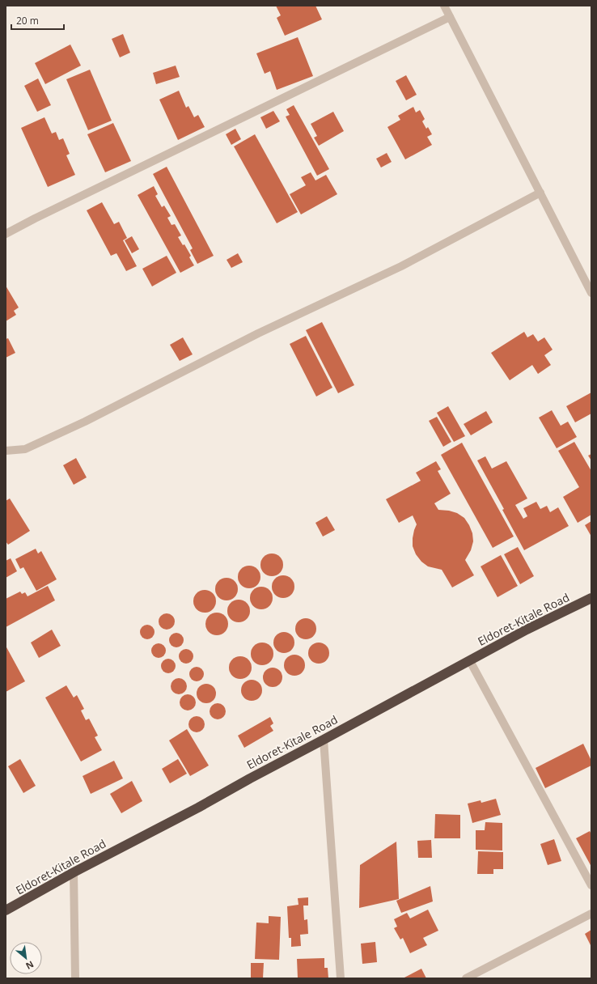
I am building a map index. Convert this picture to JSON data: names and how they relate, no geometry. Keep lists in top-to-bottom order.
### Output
{
  "streets": {
    "highway": ["Eldoret-Kitale Road"]
  },
  "scale_bar": "20 m",
  "north": "bottom right"
}
